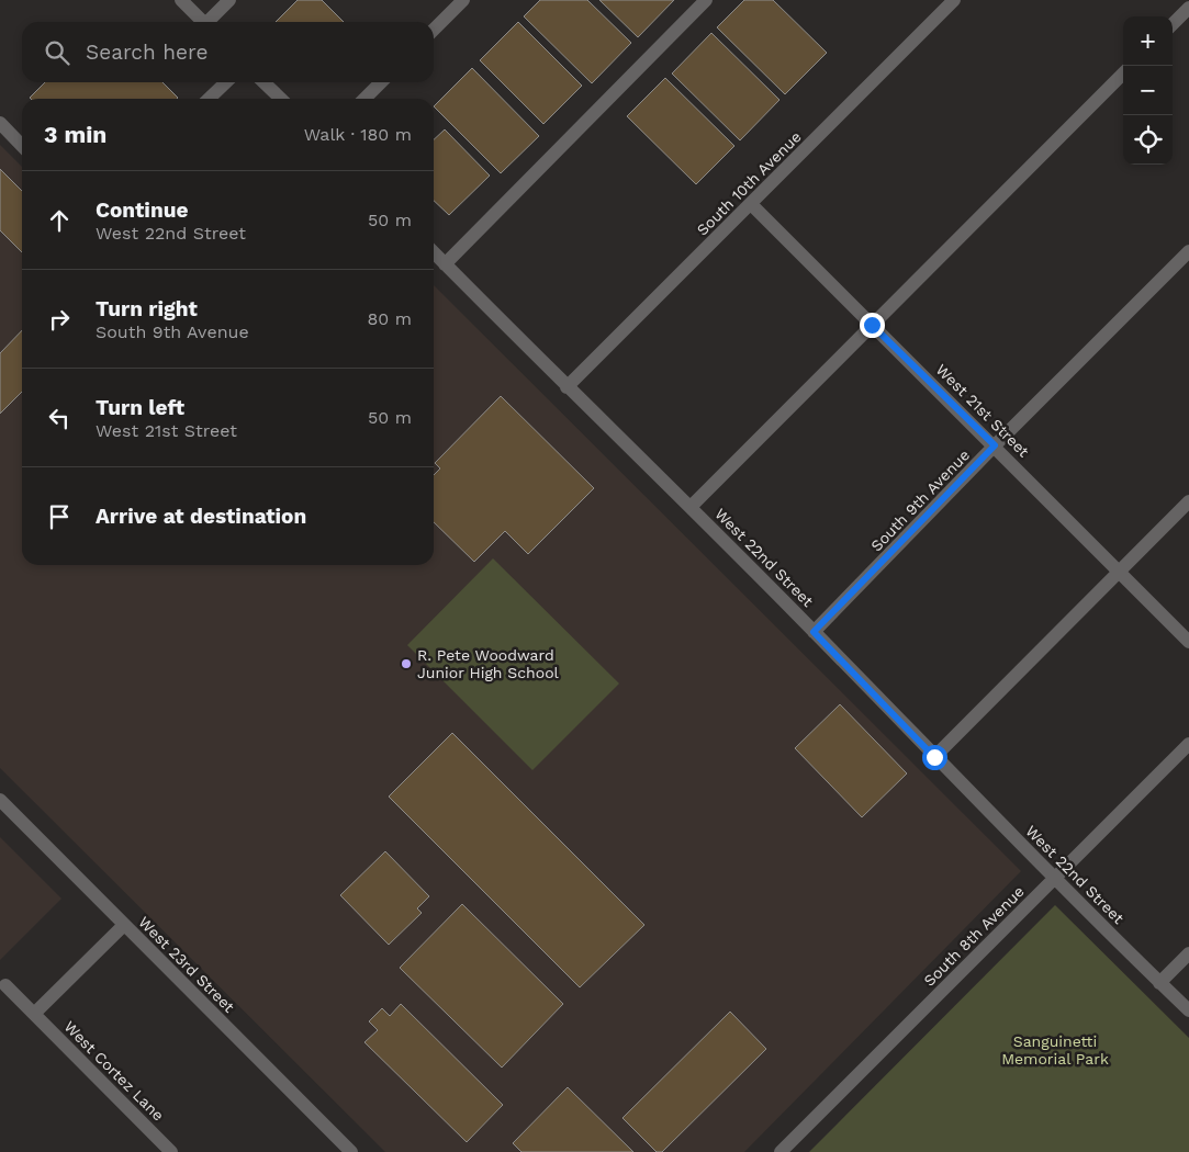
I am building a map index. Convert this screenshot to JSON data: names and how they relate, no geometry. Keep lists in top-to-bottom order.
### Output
{
  "streets": {
    "street": [
      "South 10th Avenue",
      "West 21st Street",
      "South 9th Avenue",
      "West 22nd Street",
      "South 8th Avenue",
      "West 23rd Street",
      "West Cortez Lane"
    ]
  },
  "crossings": [
    ["South 10th Avenue", "West 21st Street"],
    ["South 10th Avenue", "West 22nd Street"],
    ["West 21st Street", "South 9th Avenue"],
    ["South 9th Avenue", "West 22nd Street"],
    ["West 22nd Street", "South 8th Avenue"]
  ],
  "parks": ["Sanguinetti Memorial Park"],
  "places": ["R. Pete Woodward Junior High School"],
  "page": {
    "map_buttons": ["+", "−"],
    "search": "Search here",
    "heading": ["3 min", "Walk · 180 m"],
    "list": [
      ["Continue", "West 22nd Street", "50 m"],
      ["Turn right", "South 9th Avenue", "80 m"],
      ["Turn left", "West 21st Street", "50 m"],
      "Arrive at destination"
    ]
  }
}
